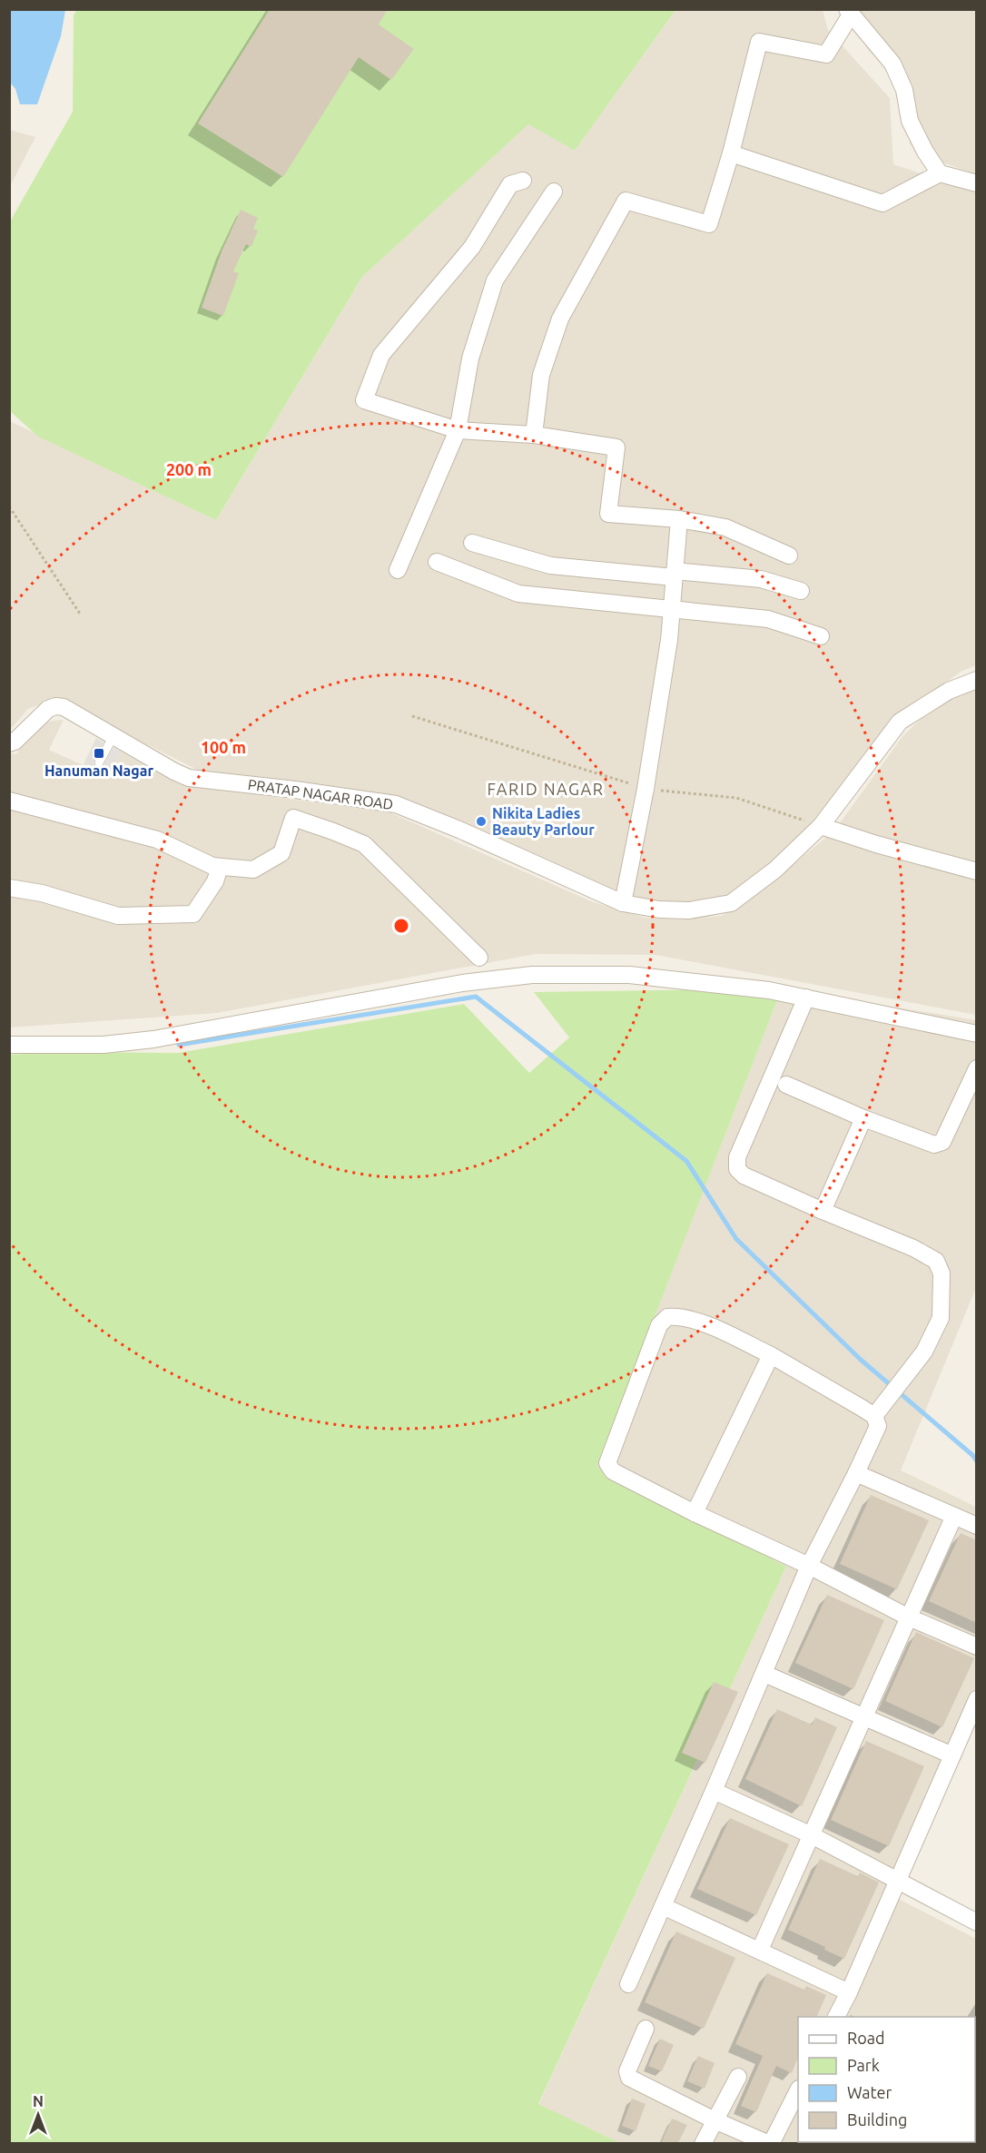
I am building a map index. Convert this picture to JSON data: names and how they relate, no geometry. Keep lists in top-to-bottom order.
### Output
{
  "streets": {
    "street": ["PRATAP NAGAR ROAD"]
  },
  "districts": ["FARID NAGAR"],
  "places": {
    "transit": ["Hanuman Nagar"],
    "other": ["Nikita Ladies Beauty Parlour"]
  },
  "legend": [
    "Road",
    "Park",
    "Water",
    "Building"
  ],
  "north": "top",
  "rings": ["200 m", "100 m"]
}
